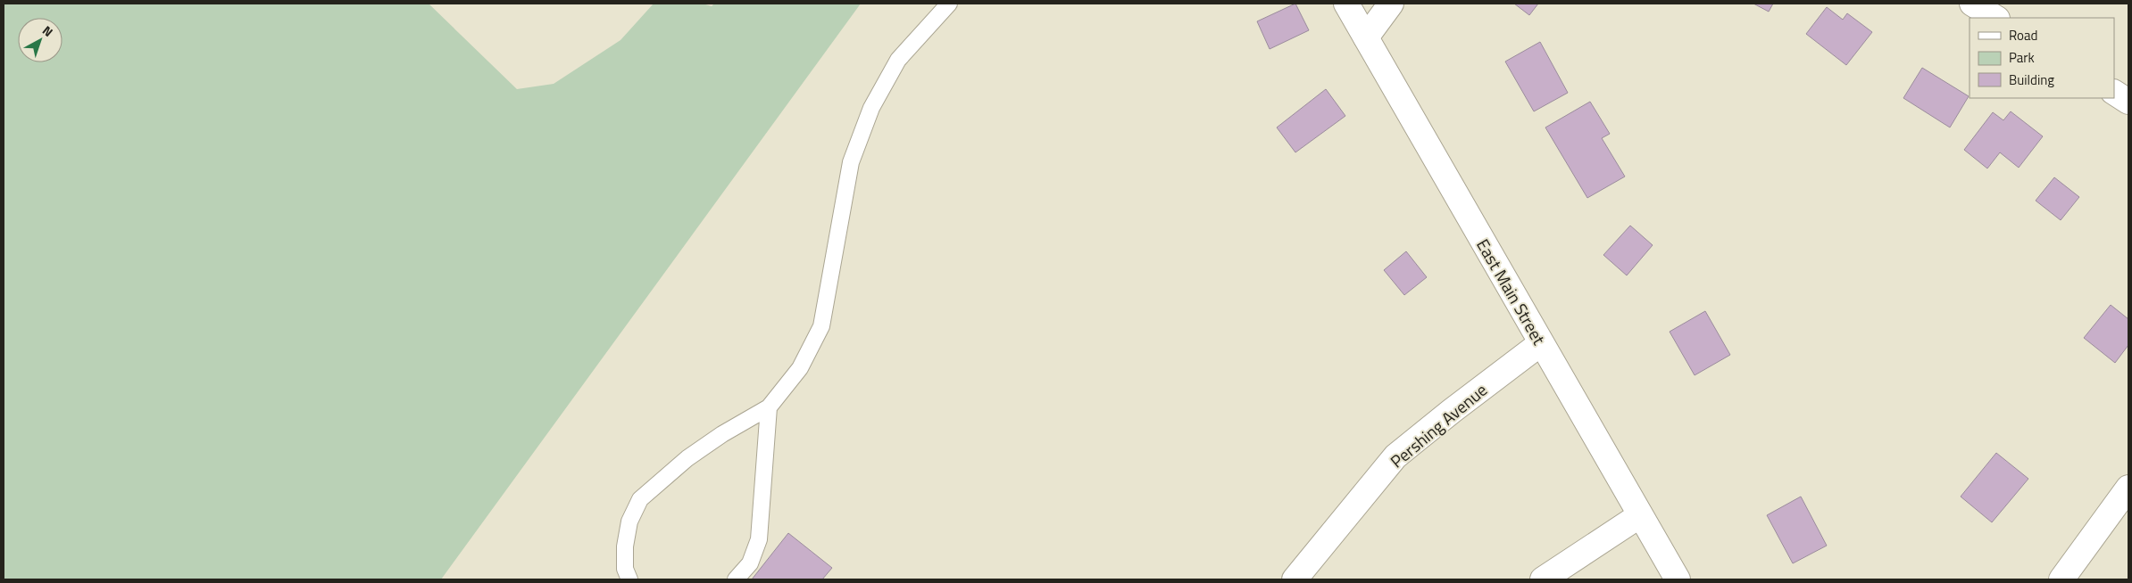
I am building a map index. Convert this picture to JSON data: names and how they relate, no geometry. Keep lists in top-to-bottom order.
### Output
{
  "streets": {
    "main road": ["East Main Street", "Pershing Avenue"]
  },
  "crossings": [
    ["East Main Street", "Pershing Avenue"]
  ],
  "legend": ["Road", "Park", "Building"],
  "north": "top right"
}
